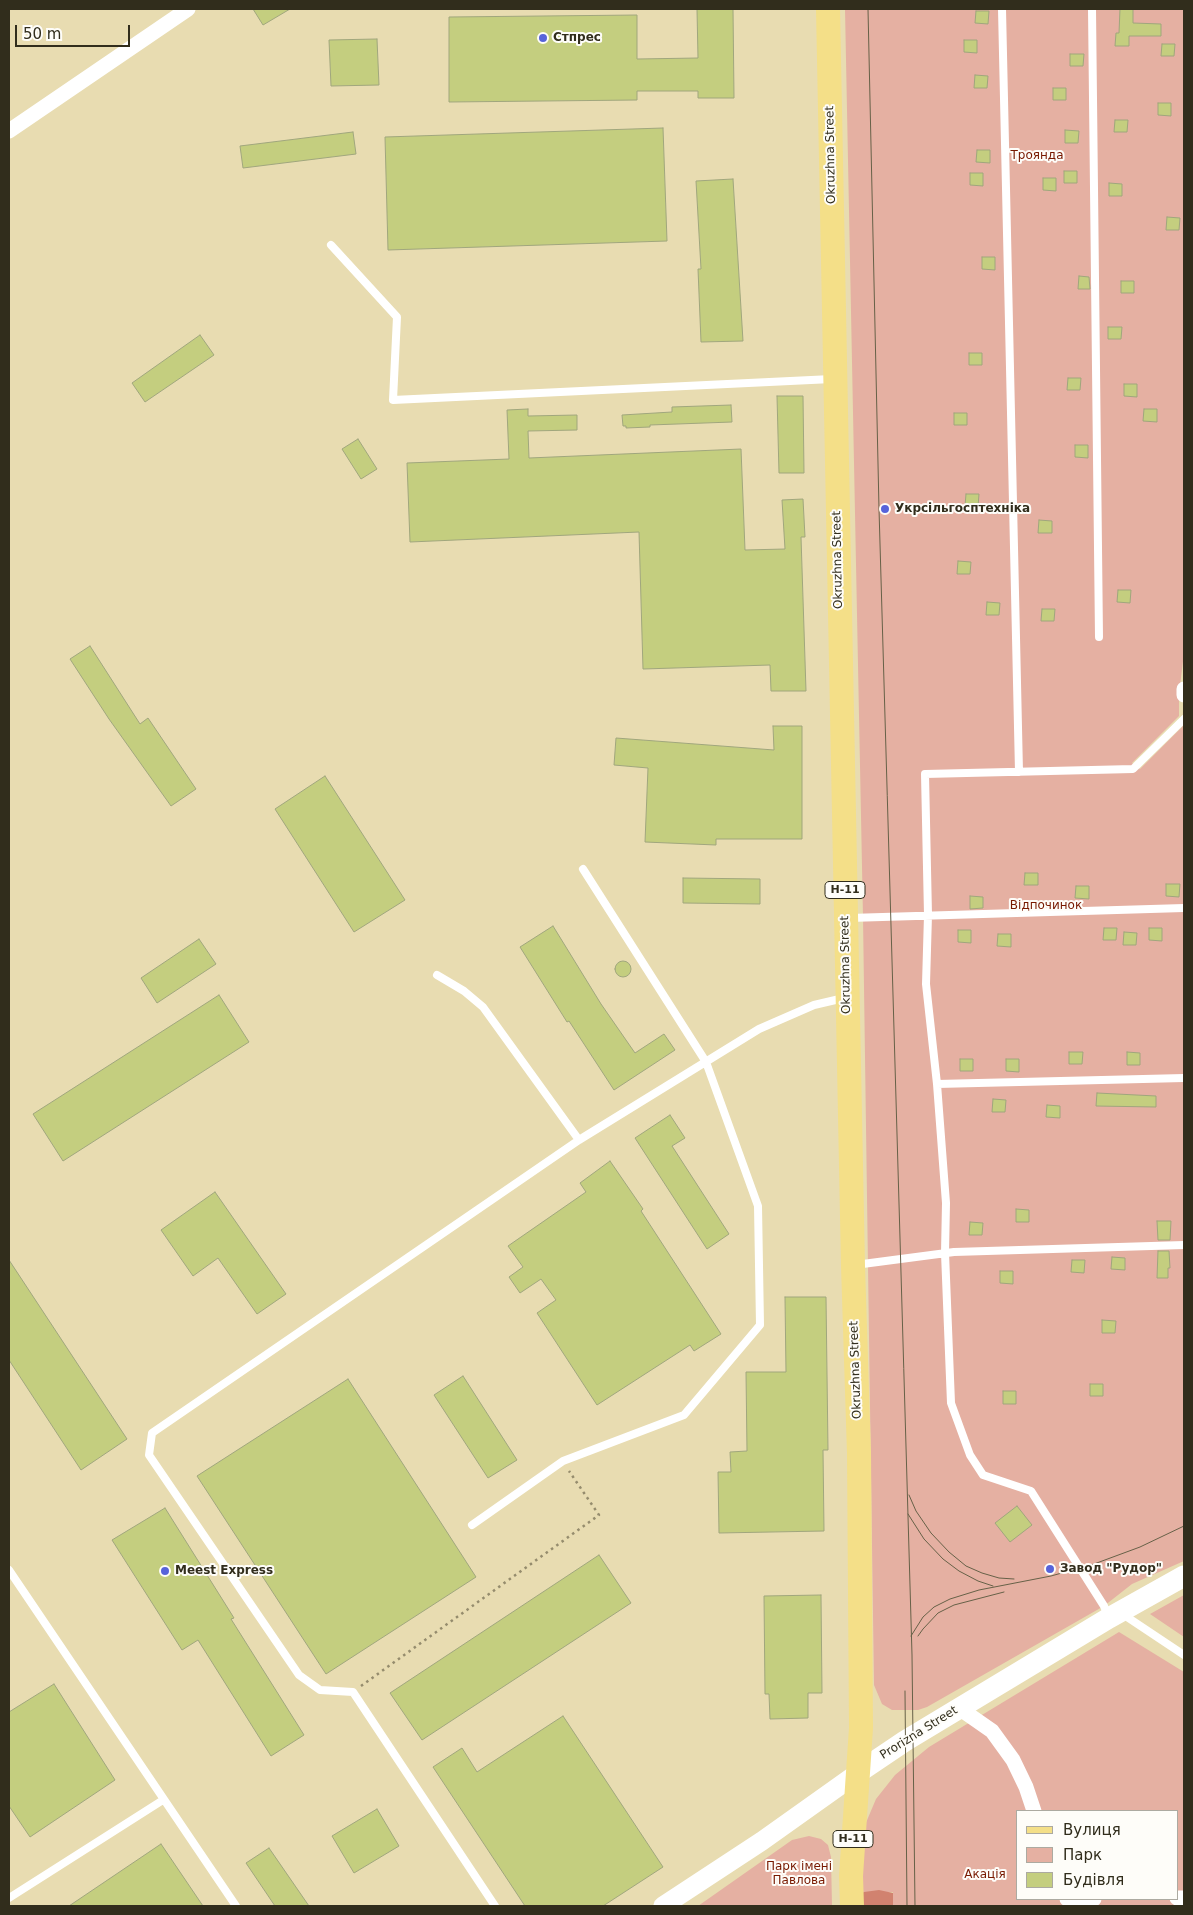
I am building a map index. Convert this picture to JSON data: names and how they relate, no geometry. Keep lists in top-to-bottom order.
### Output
{
  "streets": {
    "main road": ["Okruzhna Street", "Н-11", "Prorizna Street"]
  },
  "crossings": [
    ["Okruzhna Street", "Н-11"],
    ["Okruzhna Street", "Prorizna Street"],
    ["Н-11", "Prorizna Street"]
  ],
  "parks": [
    "Троянда",
    "Відпочинок",
    "Парк імені Павлова",
    "Акація"
  ],
  "places": [
    "Стпрес",
    "Укрсільгосптехніка",
    "Завод \"Рудор\"",
    "Meest Express"
  ],
  "legend": ["Вулиця", "Парк", "Будівля"],
  "scale_bar": "50 m"
}
